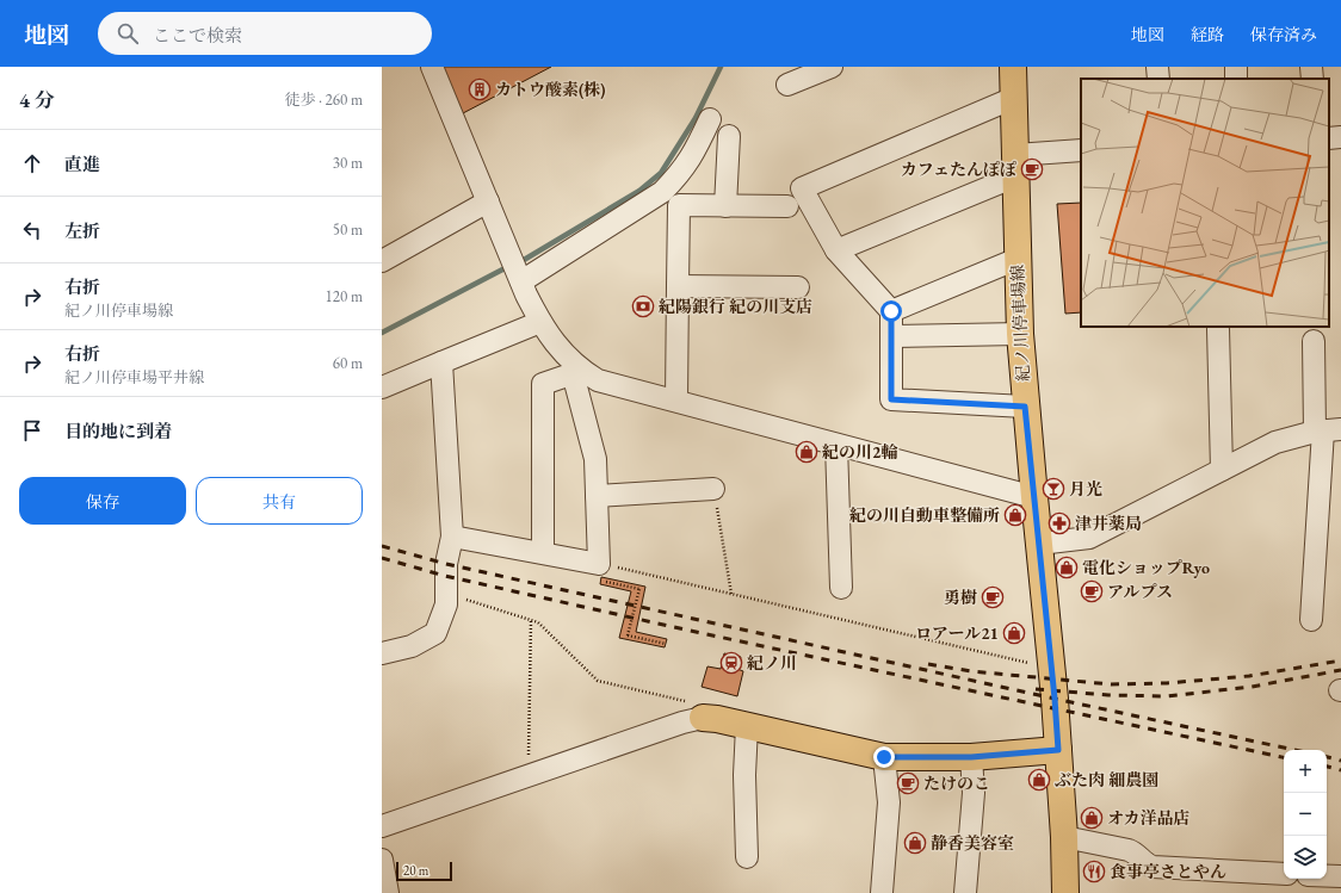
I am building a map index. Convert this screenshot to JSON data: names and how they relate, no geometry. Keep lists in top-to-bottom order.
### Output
{
  "streets": {
    "main road": ["紀ノ川停車場線"]
  },
  "places": {
    "building": ["カトウ酸素(株)"],
    "cafe": [
      "カフェたんぽぽ",
      "アルプス",
      "勇樹",
      "たけのこ"
    ],
    "bank": ["紀陽銀行 紀の川支店"],
    "shop": [
      "紀の川2輪",
      "紀の川自動車整備所",
      "電化ショップRyo",
      "ロアール21",
      "ぶた肉 細農園",
      "オカ洋品店",
      "静香美容室"
    ],
    "bar": ["月光"],
    "pharmacy": ["津井薬局"],
    "station": ["紀ノ川"],
    "restaurant": ["食事亭さとやん"]
  },
  "scale_bar": "20 m",
  "page": {
    "header": "地図",
    "search": "ここで検索",
    "nav": ["地図", "経路", "保存済み"],
    "heading": ["4 分", "徒歩 · 260 m"],
    "list": [
      ["直進", "30 m"],
      ["左折", "50 m"],
      ["右折", "紀ノ川停車場線", "120 m"],
      ["右折", "紀ノ川停車場平井線", "60 m"],
      "目的地に到着"
    ],
    "buttons": ["保存", "共有"],
    "map_buttons": ["+", "−"],
    "scale": "20 m"
  }
}
